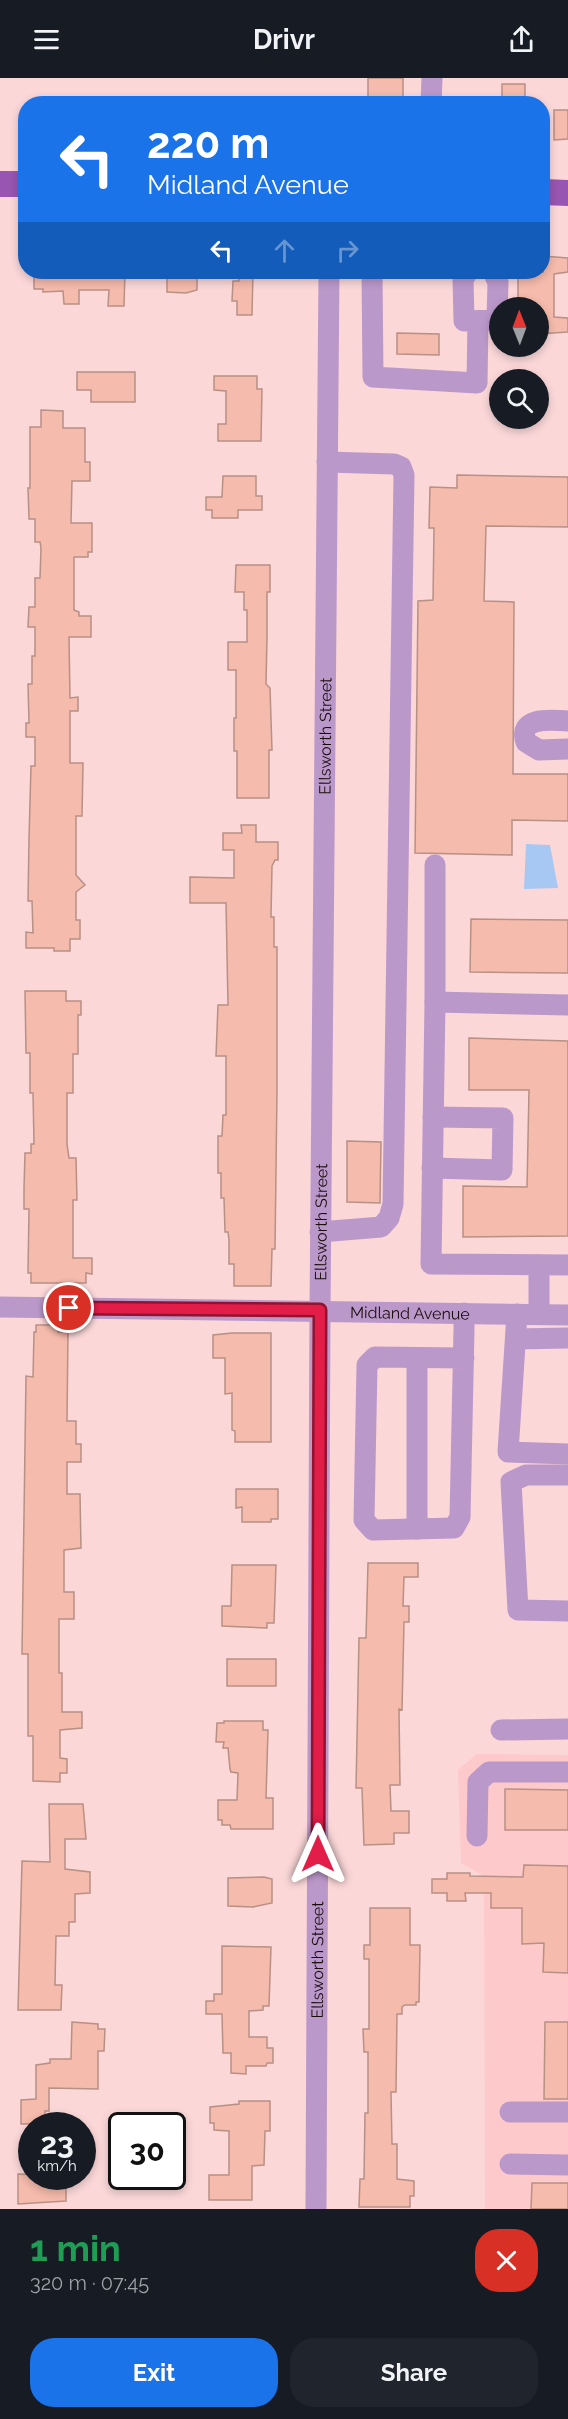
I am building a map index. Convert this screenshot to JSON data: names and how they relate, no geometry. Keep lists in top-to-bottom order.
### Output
{
  "streets": {
    "street": ["Ellsworth Street", "Midland Avenue"]
  },
  "crossings": [
    ["Ellsworth Street", "Midland Avenue"]
  ],
  "north": "top",
  "page": {
    "header": "Drivr",
    "turn": ["220 m", "Midland Avenue"],
    "speed": "23 km/h",
    "limit": "30",
    "heading": ["1 min", "320 m · 07:45"],
    "buttons": ["Exit", "Share"]
  }
}
